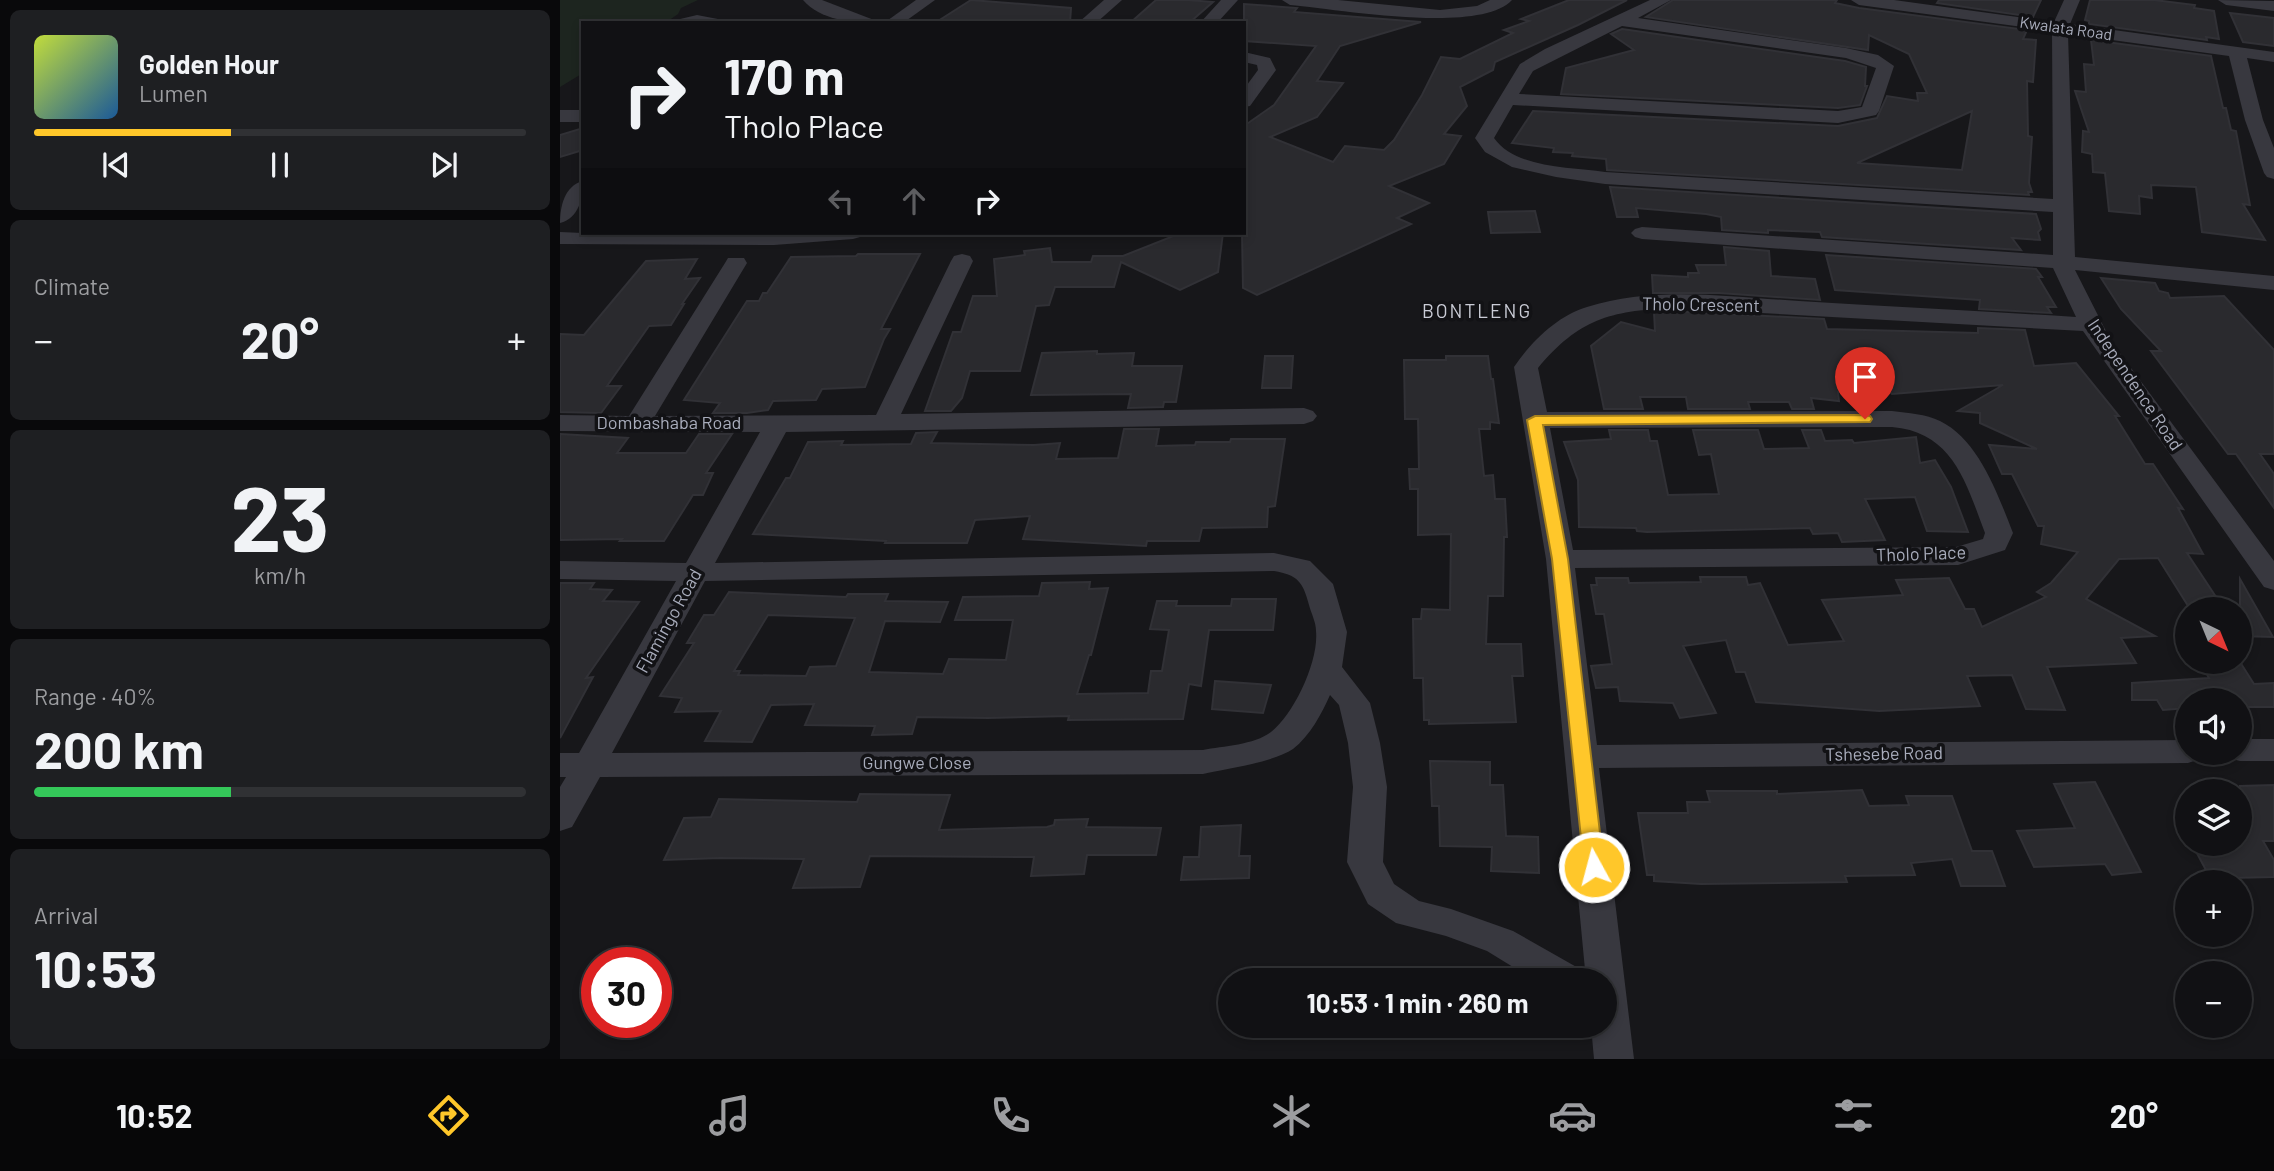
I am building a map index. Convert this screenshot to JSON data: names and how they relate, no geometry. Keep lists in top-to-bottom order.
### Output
{
  "streets": {
    "street": [
      "Kwalata Road",
      "Tholo Crescent",
      "Independence Road",
      "Dombashaba Road",
      "Tholo Place",
      "Flamingo Road",
      "Tshesebe Road",
      "Gungwe Close"
    ]
  },
  "crossings": [
    ["Kwalata Road", "Independence Road"],
    ["Tholo Crescent", "Independence Road"],
    ["Tholo Crescent", "Tholo Place"],
    ["Tholo Crescent", "Tshesebe Road"],
    ["Dombashaba Road", "Flamingo Road"],
    ["Flamingo Road", "Gungwe Close"]
  ],
  "districts": ["BONTLENG"],
  "north": "bottom right",
  "page": {
    "turn": ["170 m", "Tholo Place"],
    "song": ["Golden Hour", "Lumen"],
    "tile": [
      "Climate",
      ["23", "km/h"],
      ["Range · 40%", "200 km"],
      ["Arrival", "10:53"]
    ],
    "heat": ["−", "20°", "+"],
    "map_buttons": ["+", "−"],
    "limit": "30",
    "trip": "10:53 · 1 min · 260 m",
    "tabs": ["10:52", "20°"]
  }
}
